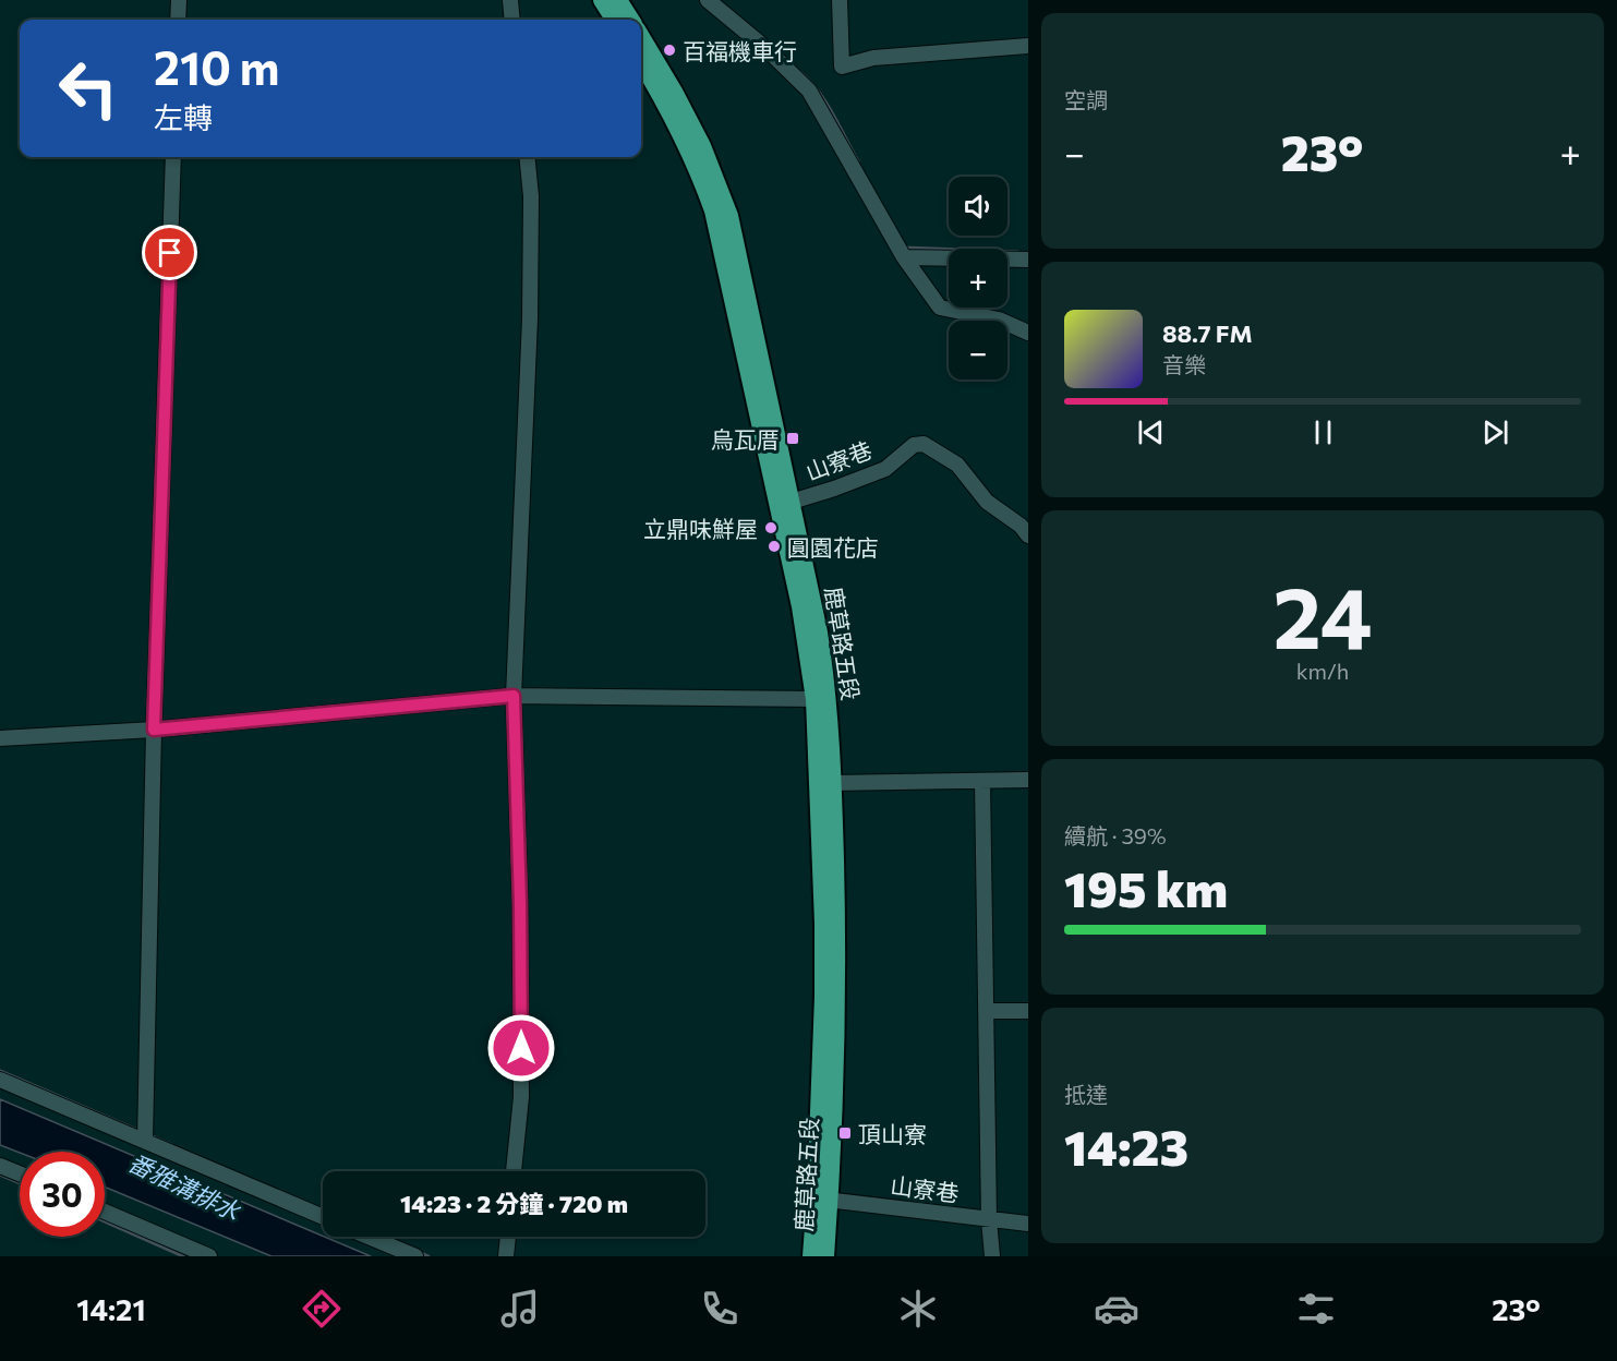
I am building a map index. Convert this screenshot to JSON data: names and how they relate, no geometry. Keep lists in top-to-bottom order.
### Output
{
  "streets": {
    "main road": ["鹿草路五段"],
    "street": ["山寮巷"]
  },
  "crossings": [
    ["山寮巷", "鹿草路五段"]
  ],
  "water": ["番雅溝排水"],
  "places": {
    "other": ["百福機車行", "立鼎味鮮屋", "圓園花店"],
    "transit": ["烏瓦厝", "頂山寮"]
  },
  "page": {
    "tile": [
      "空調",
      ["24", "km/h"],
      ["續航 · 39%", "195 km"],
      ["抵達", "14:23"]
    ],
    "turn": ["210 m", "左轉"],
    "heat": ["−", "23°", "+"],
    "map_buttons": ["+", "−"],
    "song": ["88.7 FM", "音樂"],
    "limit": "30",
    "trip": "14:23 · 2 分鐘 · 720 m",
    "tabs": ["14:21", "23°"]
  }
}
